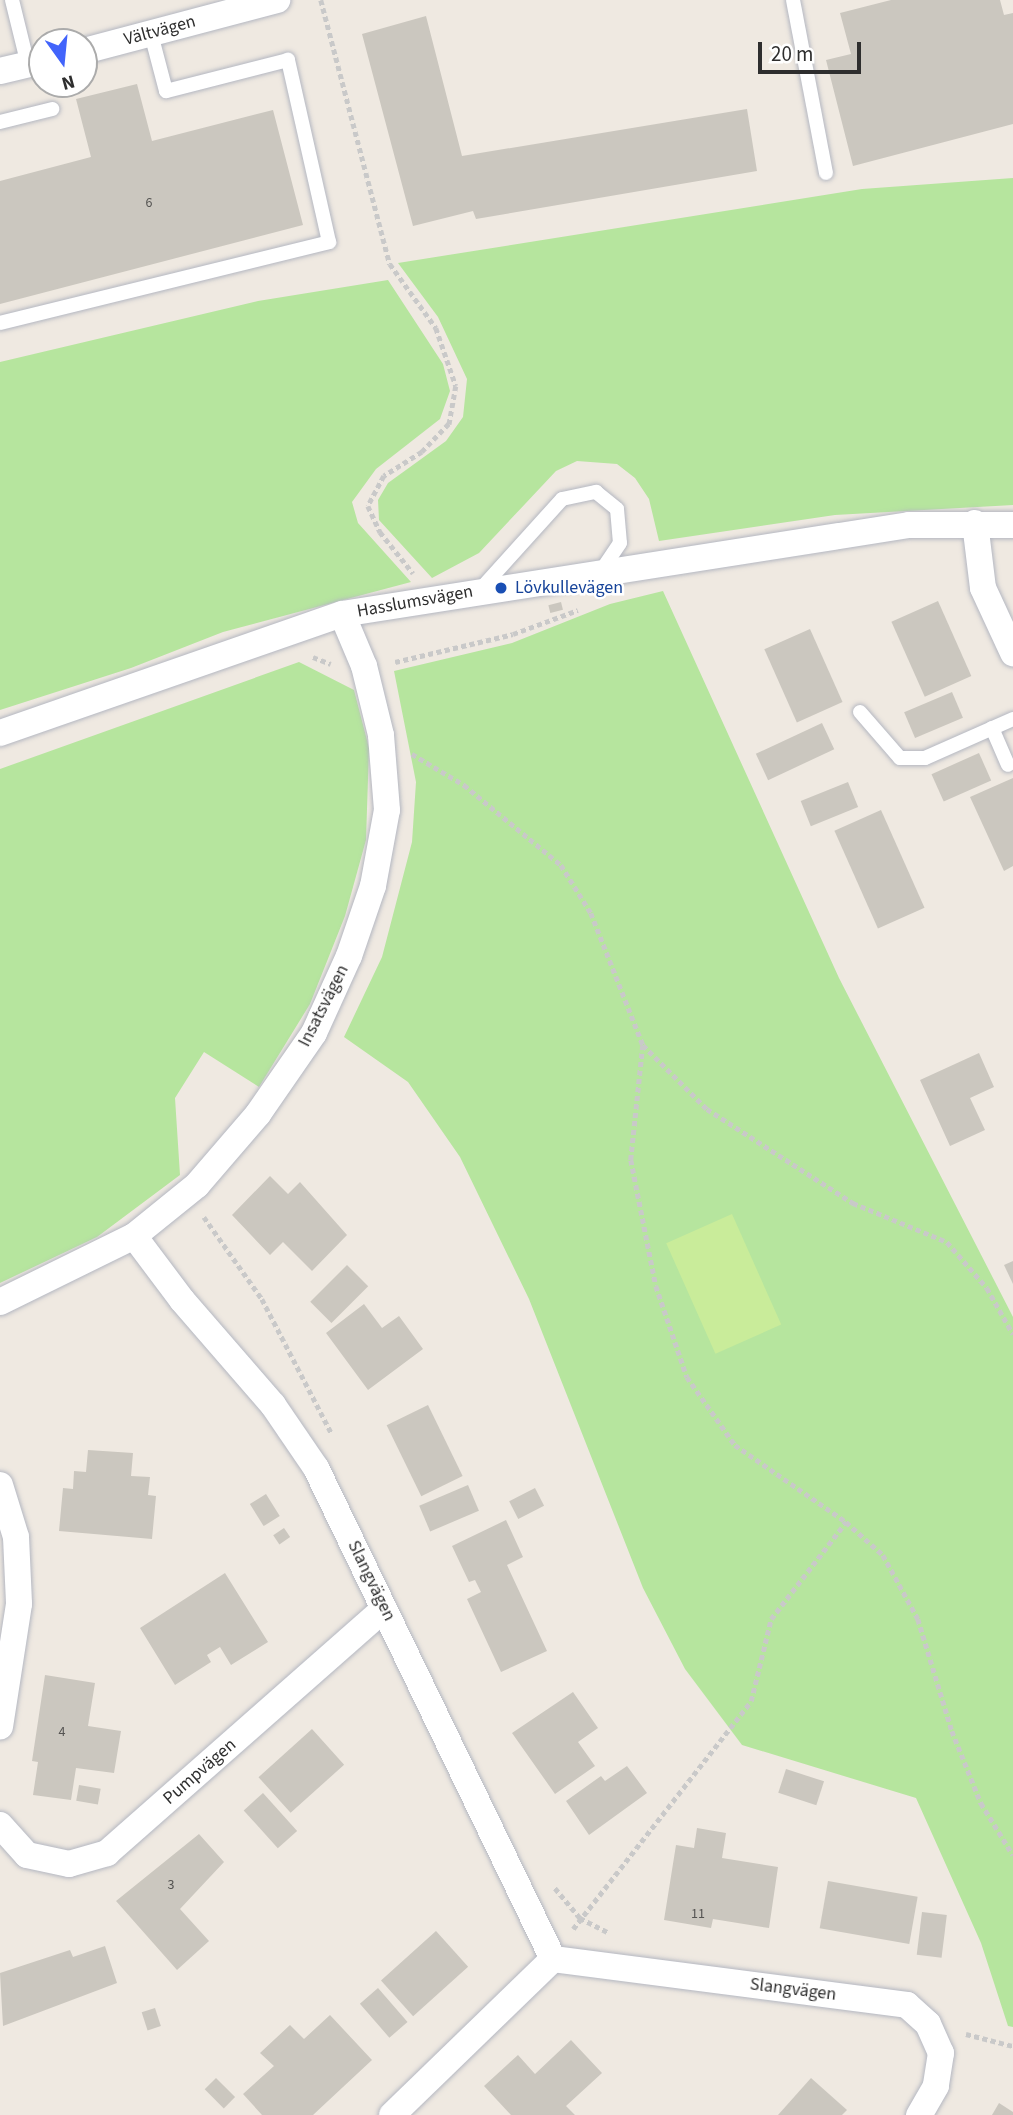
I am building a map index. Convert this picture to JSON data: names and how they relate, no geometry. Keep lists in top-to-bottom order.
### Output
{
  "streets": {
    "street": [
      "Vältvägen",
      "Hasslumsvägen",
      "Insatsvägen",
      "Slangvägen",
      "Pumpvägen"
    ]
  },
  "crossings": [
    ["Hasslumsvägen", "Insatsvägen"],
    ["Insatsvägen", "Slangvägen"],
    ["Slangvägen", "Pumpvägen"]
  ],
  "places": ["Lövkullevägen"],
  "house_numbers": [
    "6",
    "4",
    "3",
    "11"
  ],
  "scale_bar": "20 m",
  "north": "bottom"
}
